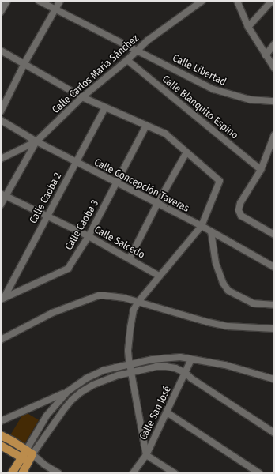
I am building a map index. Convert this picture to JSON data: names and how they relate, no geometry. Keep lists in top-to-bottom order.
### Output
{
  "streets": {
    "street": [
      "Calle Libertad",
      "Calle Carlos María Sánchez",
      "Calle Blanquito Espino",
      "Calle Concepción Taveras",
      "Calle Caoba 2",
      "Calle Caoba 3",
      "Calle Salcedo",
      "Calle San José"
    ]
  },
  "crossings": [
    ["Calle Libertad", "Calle Carlos María Sánchez"],
    ["Calle Carlos María Sánchez", "Calle Blanquito Espino"],
    ["Calle Carlos María Sánchez", "Calle Concepción Taveras"],
    ["Calle Concepción Taveras", "Calle Caoba 2"],
    ["Calle Concepción Taveras", "Calle Caoba 3"],
    ["Calle Caoba 2", "Calle Caoba 3"],
    ["Calle Caoba 2", "Calle Salcedo"],
    ["Calle Caoba 3", "Calle Salcedo"]
  ]
}
